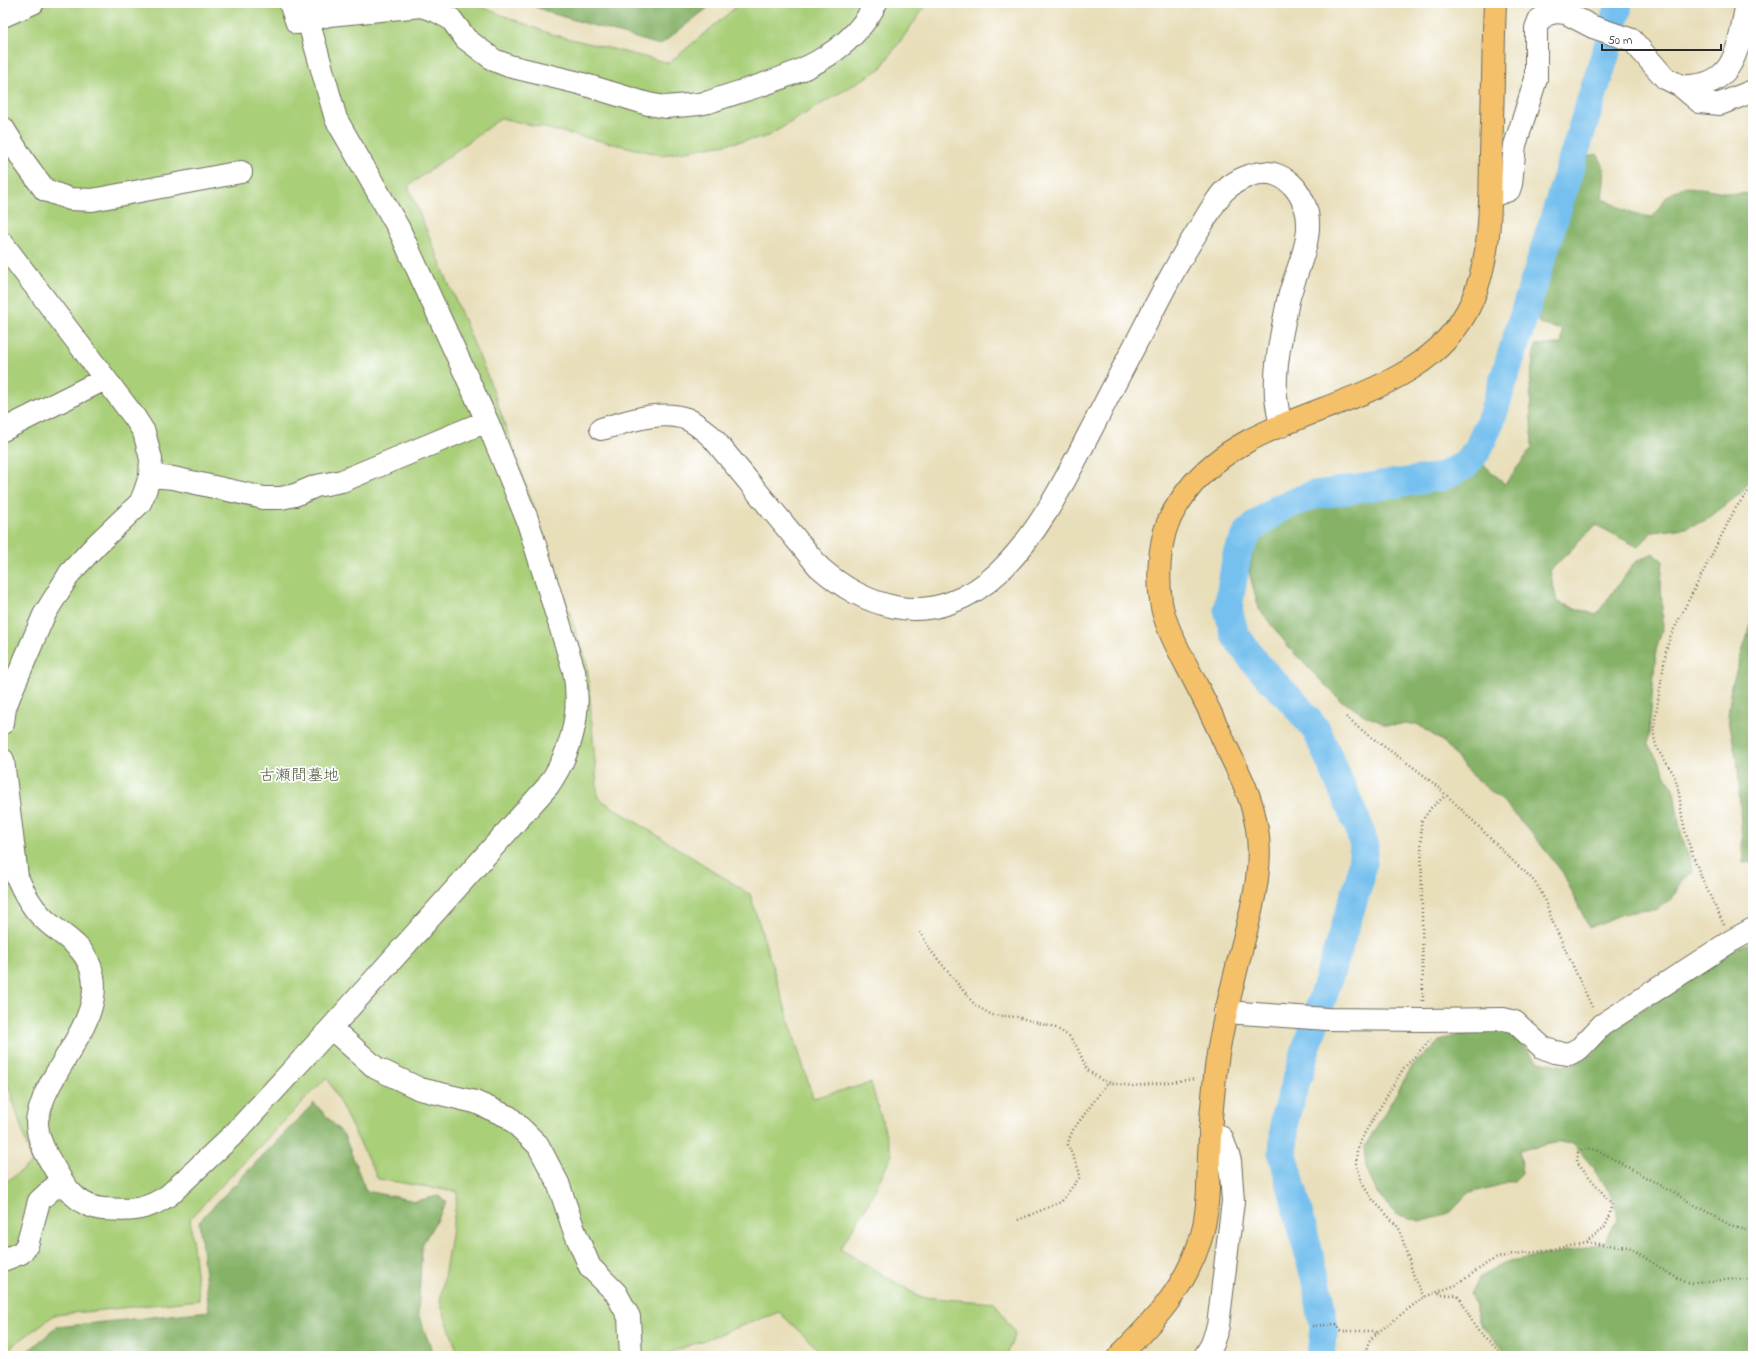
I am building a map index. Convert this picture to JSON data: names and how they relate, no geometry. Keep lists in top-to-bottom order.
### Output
{
  "parks": ["古瀬間墓地"],
  "scale_bar": "50 m"
}
